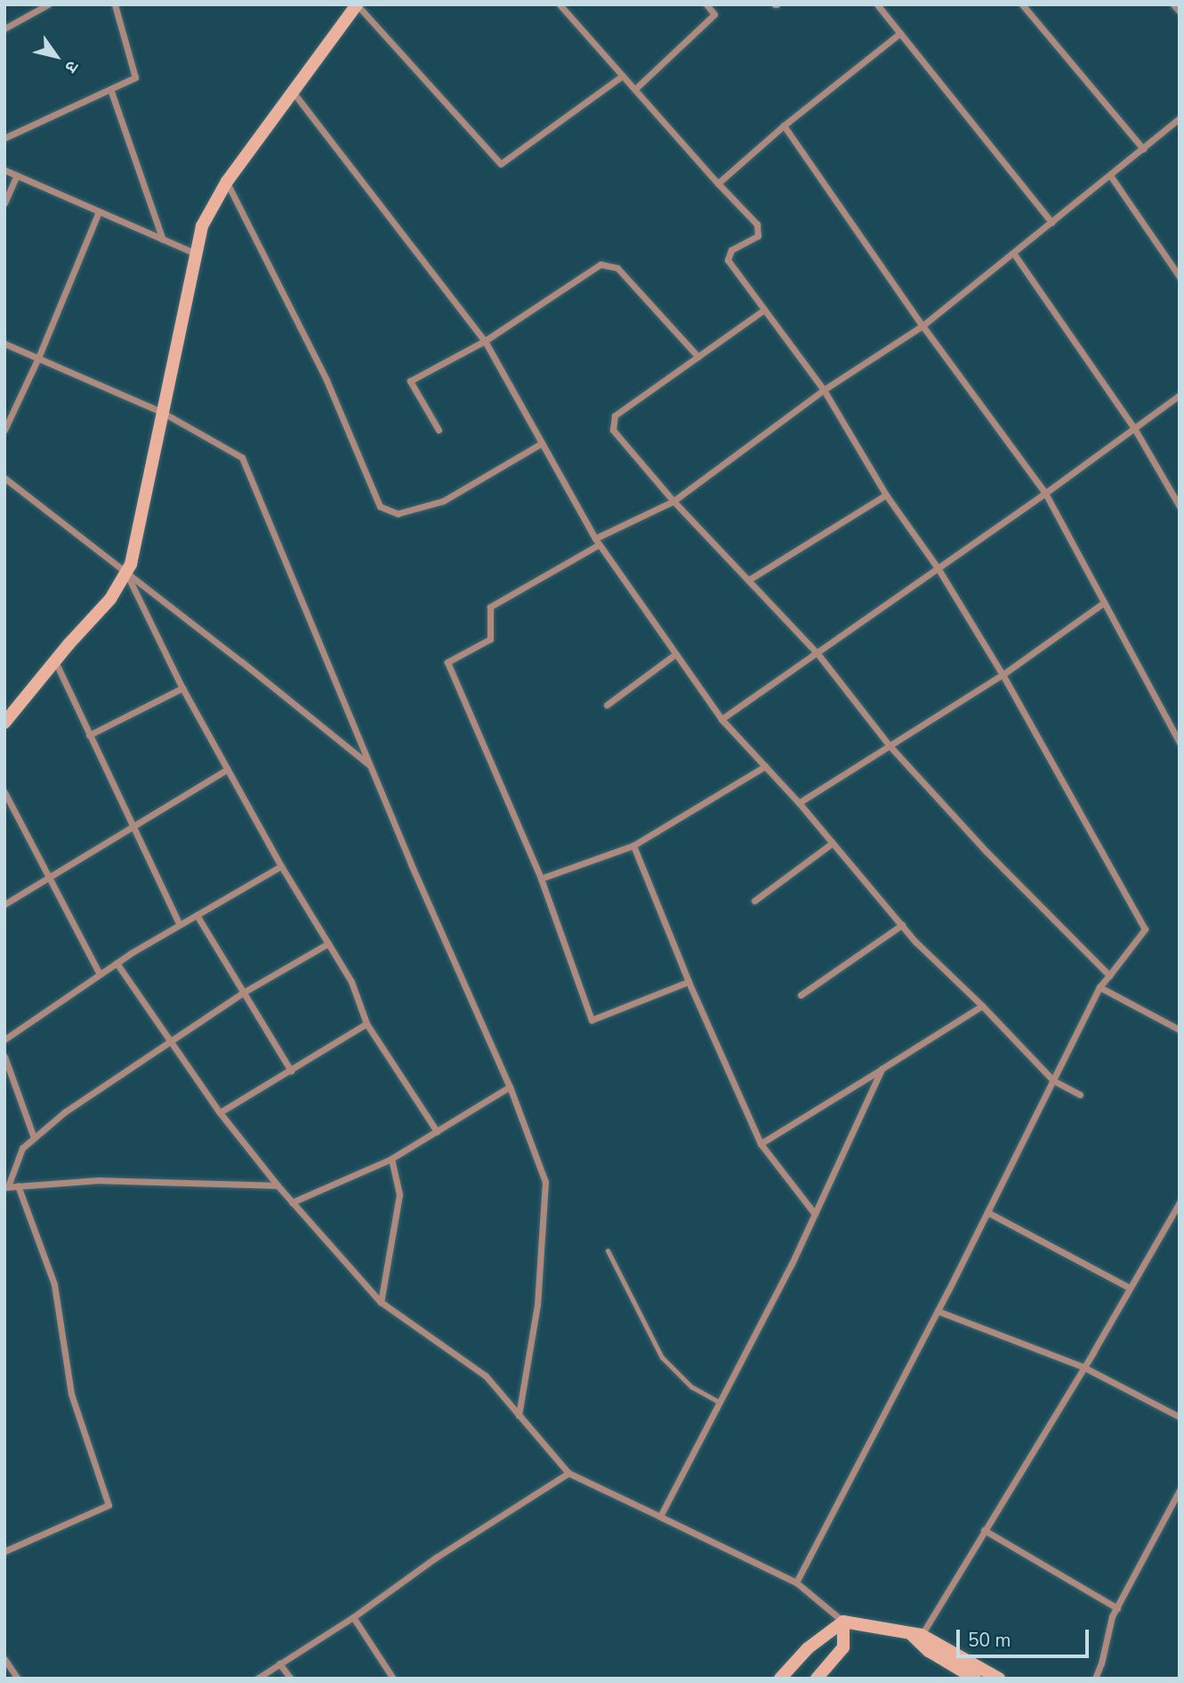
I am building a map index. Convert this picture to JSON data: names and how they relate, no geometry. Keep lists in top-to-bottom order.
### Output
{
  "scale_bar": "50 m",
  "north": "bottom right"
}
